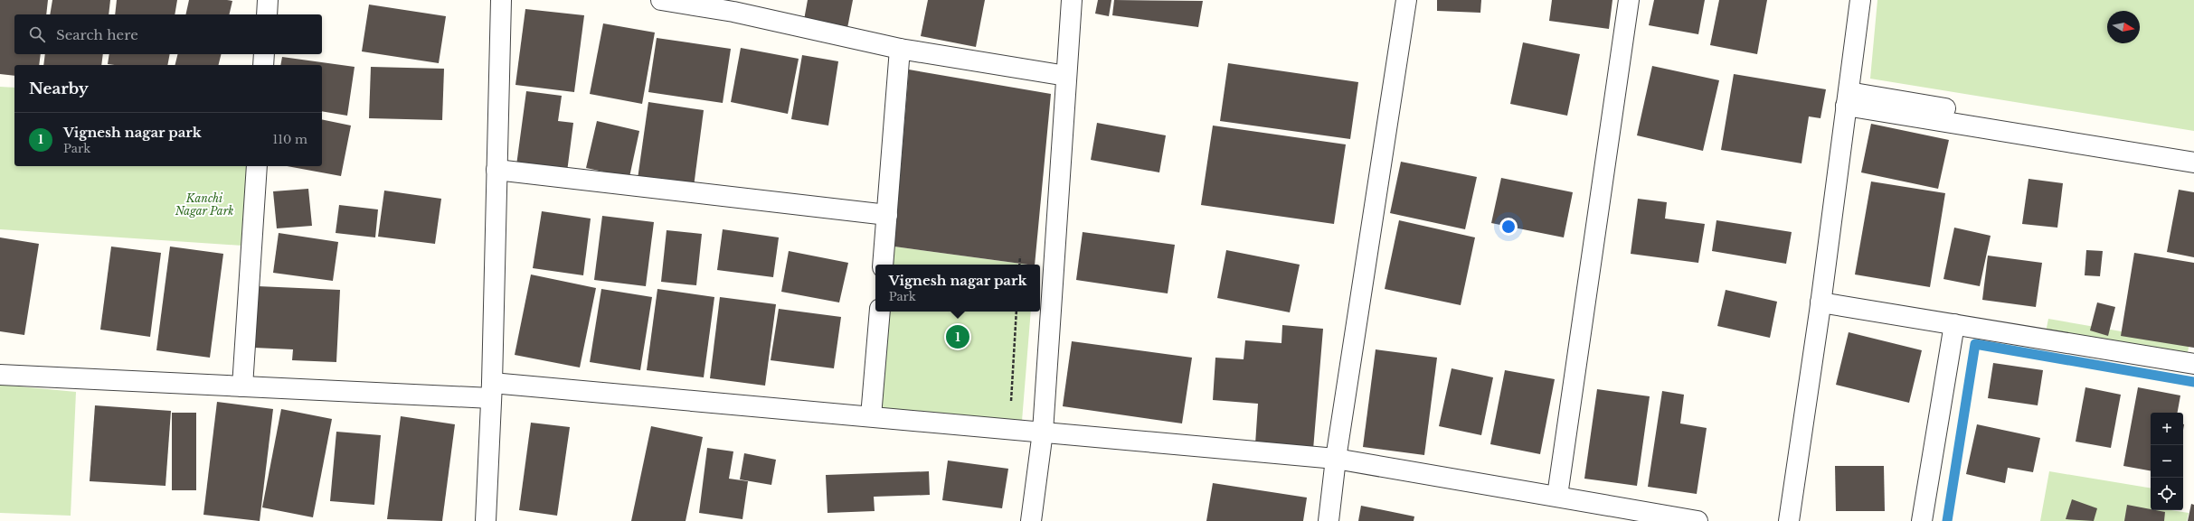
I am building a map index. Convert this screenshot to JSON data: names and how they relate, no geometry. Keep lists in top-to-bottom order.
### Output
{
  "parks": ["Kanchi Nagar Park"],
  "north": "right",
  "page": {
    "search": "Search here",
    "heading": "Nearby",
    "list": [
      {
        "mark": "1",
        "name": "Vignesh nagar park",
        "note": "Park",
        "value": "110 m"
      }
    ],
    "popup": ["Vignesh nagar park", "Park"],
    "pins": "1",
    "map_buttons": ["+", "−"]
  }
}
